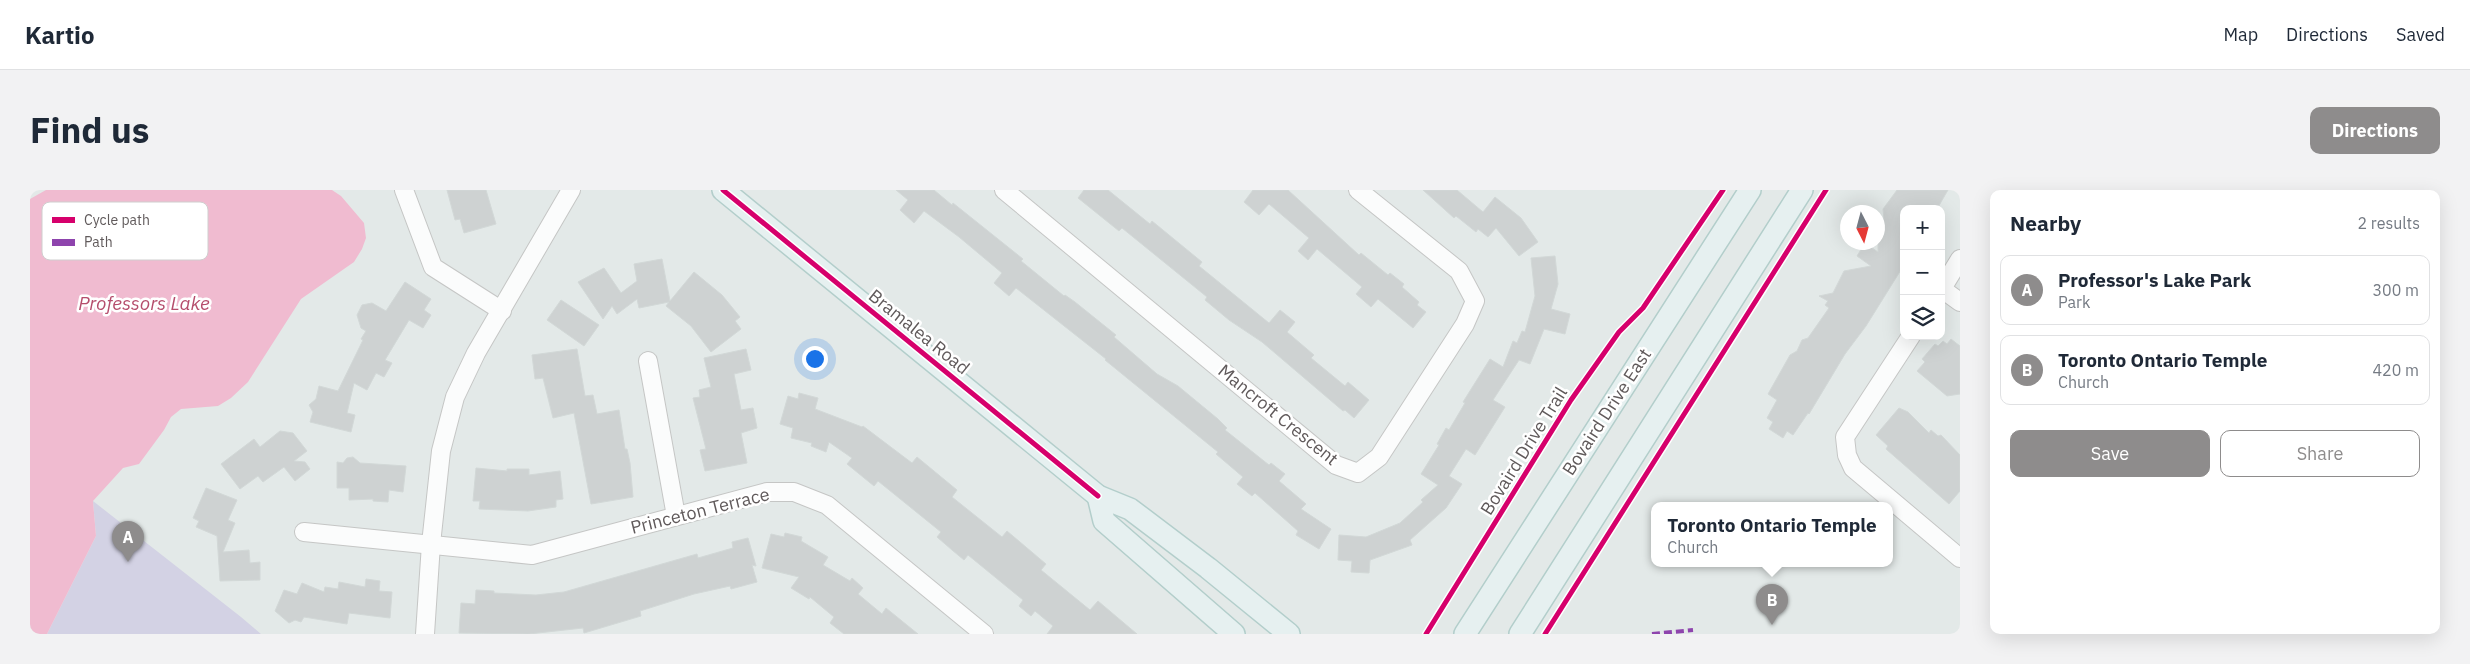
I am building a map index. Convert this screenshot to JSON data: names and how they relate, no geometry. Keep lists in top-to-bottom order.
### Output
{
  "streets": {
    "main road": ["Bramalea Road", "Bovaird Drive East"],
    "street": ["Mancroft Crescent", "Princeton Terrace"],
    "cycle path": ["Bovaird Drive Trail"]
  },
  "water": ["Professors Lake"],
  "legend": ["Cycle path", "Path"],
  "north": "bottom",
  "page": {
    "header": "Kartio",
    "nav": ["Map", "Directions", "Saved"],
    "title": "Find us",
    "buttons": [
      "Directions",
      ["Save", "Share"]
    ],
    "heading": ["Nearby", "2 results"],
    "map_buttons": ["+", "−"],
    "list": [
      {
        "mark": "A",
        "name": "Professor's Lake Park",
        "note": "Park",
        "value": "300 m"
      },
      {
        "mark": "B",
        "name": "Toronto Ontario Temple",
        "note": "Church",
        "value": "420 m"
      }
    ],
    "popup": ["Toronto Ontario Temple", "Church"],
    "pins": ["A", "B"]
  }
}
